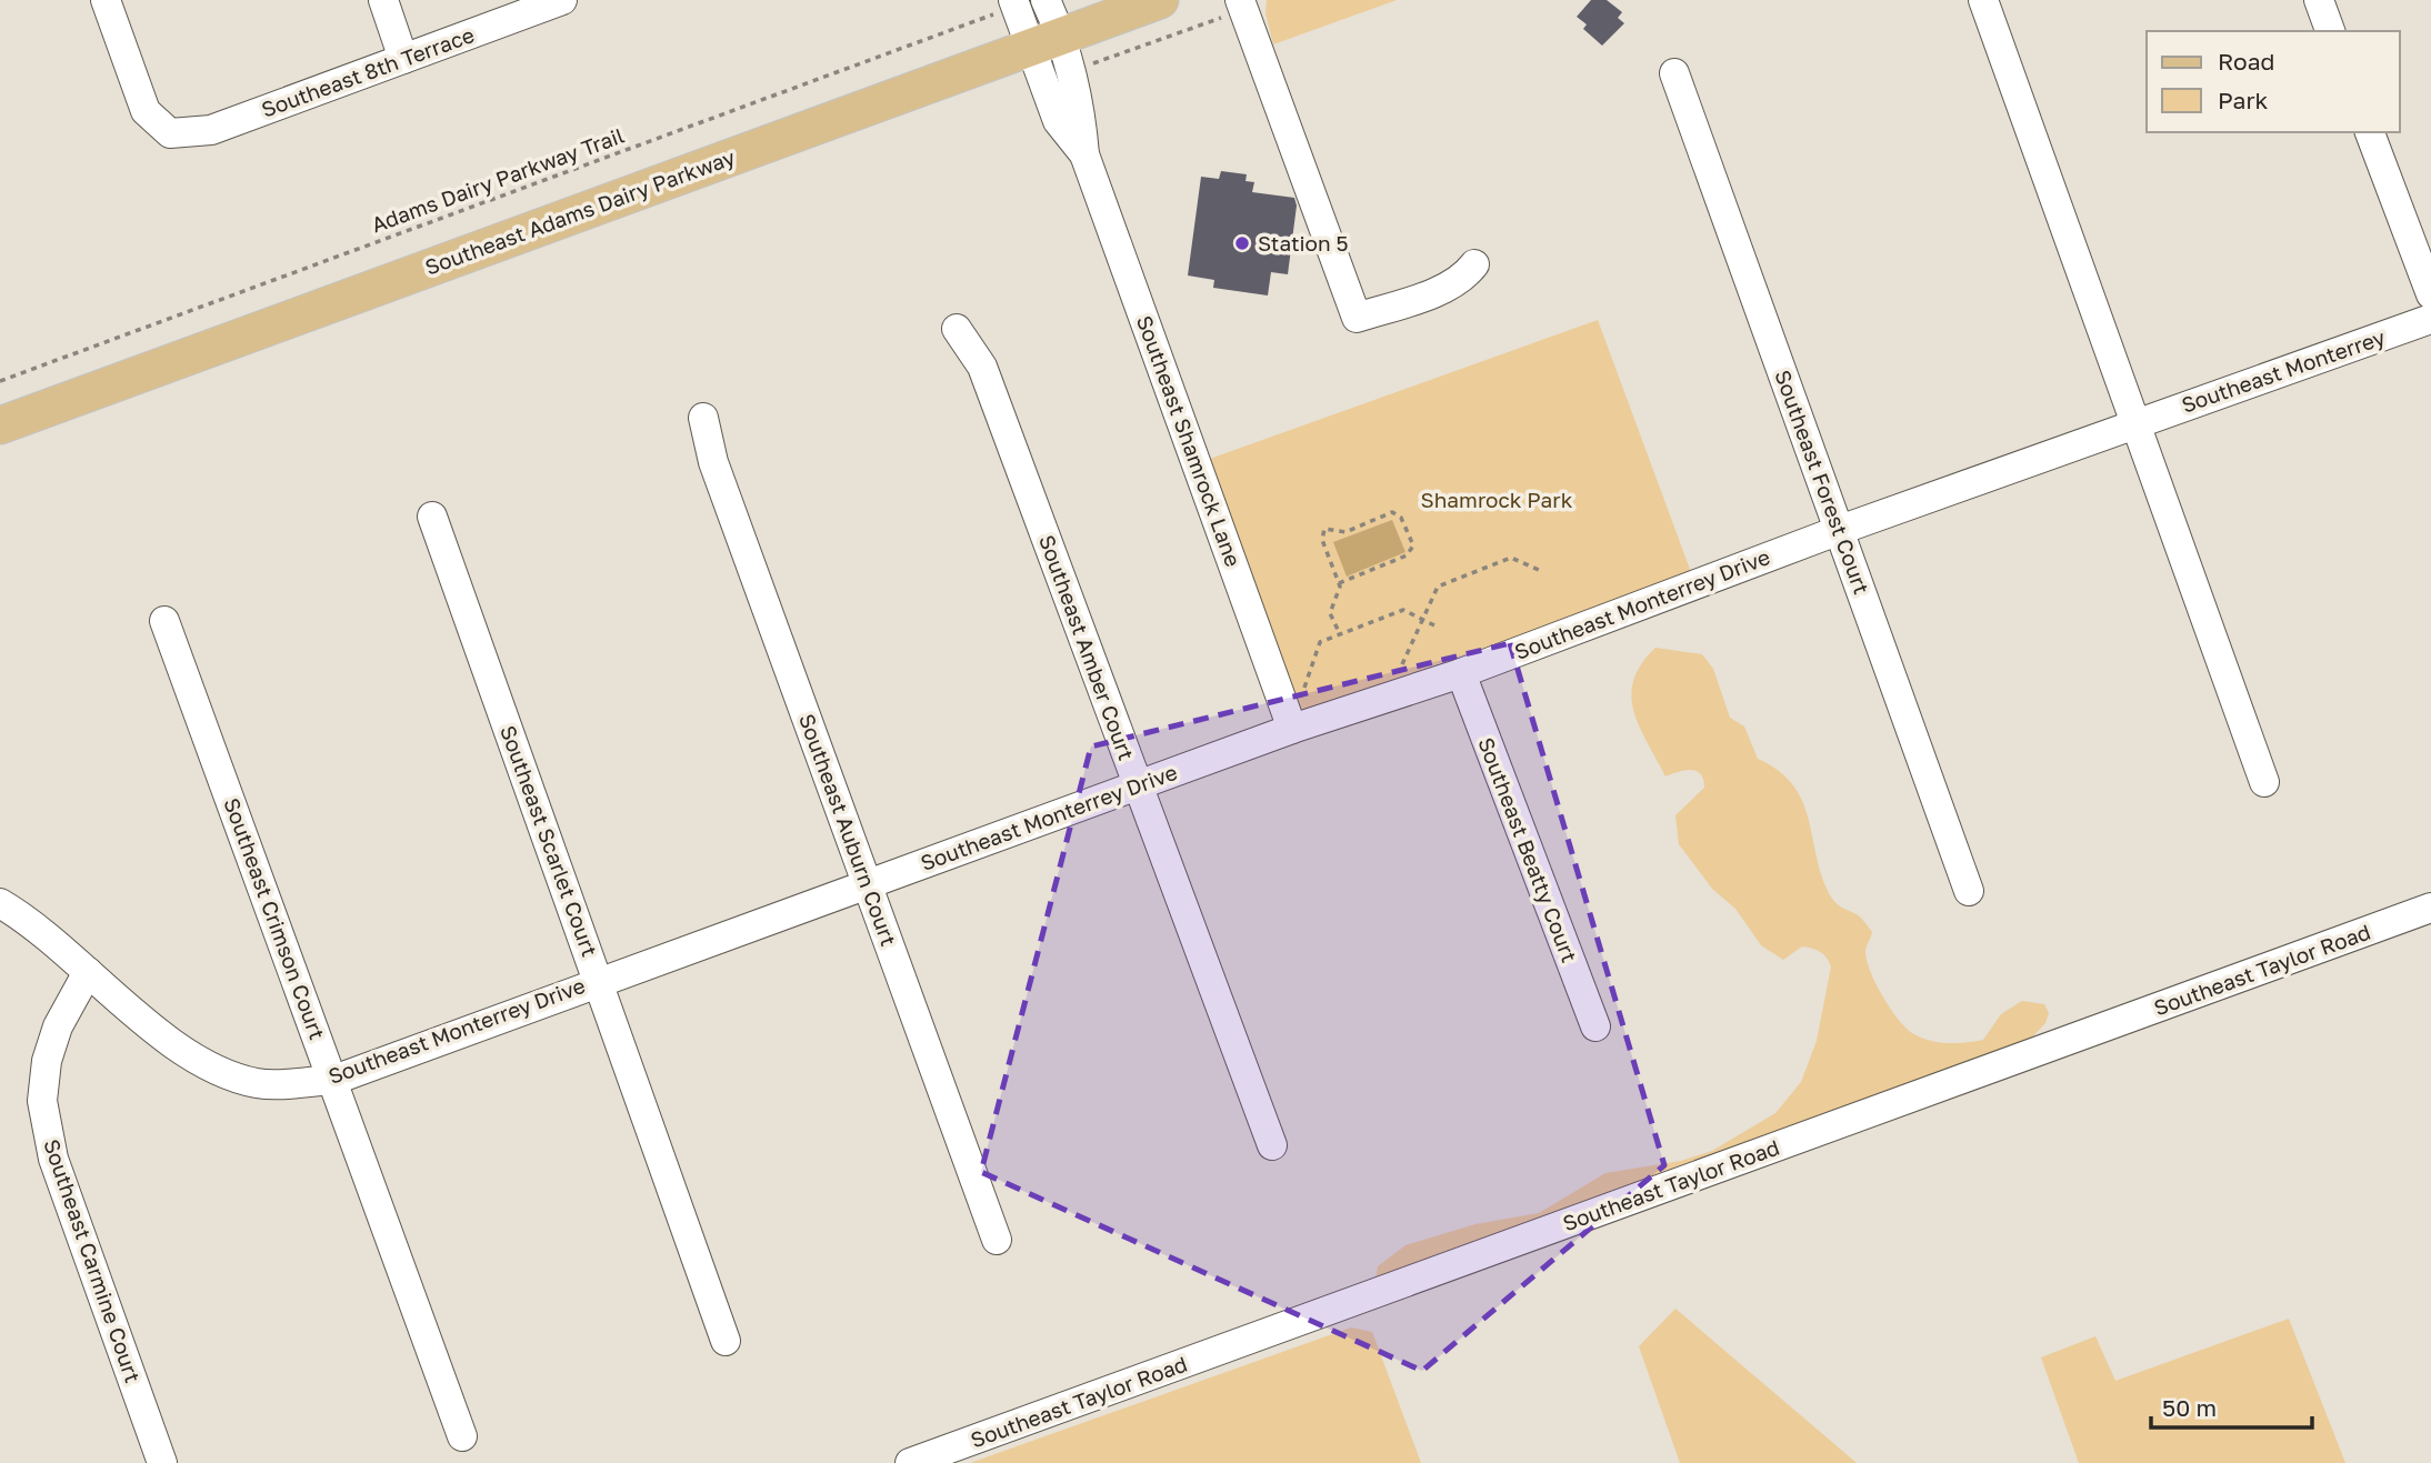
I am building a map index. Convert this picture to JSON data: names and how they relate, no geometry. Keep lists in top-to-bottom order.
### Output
{
  "streets": {
    "main road": ["Southeast Adams Dairy Parkway"],
    "street": [
      "Southeast 8th Terrace",
      "Southeast Monterrey",
      "Southeast Shamrock Lane",
      "Southeast Forest Court",
      "Southeast Monterrey Drive",
      "Southeast Amber Court",
      "Southeast Auburn Court",
      "Southeast Scarlet Court",
      "Southeast Beatty Court",
      "Southeast Crimson Court",
      "Southeast Taylor Road",
      "Southeast Carmine Court"
    ],
    "path": ["Adams Dairy Parkway Trail"]
  },
  "crossings": [
    ["Adams Dairy Parkway Trail", "Southeast Shamrock Lane"],
    ["Southeast Adams Dairy Parkway", "Southeast Shamrock Lane"],
    ["Southeast Monterrey", "Southeast Monterrey Drive"],
    ["Southeast Shamrock Lane", "Southeast Monterrey Drive"],
    ["Southeast Forest Court", "Southeast Monterrey Drive"],
    ["Southeast Monterrey Drive", "Southeast Amber Court"],
    ["Southeast Monterrey Drive", "Southeast Auburn Court"],
    ["Southeast Monterrey Drive", "Southeast Scarlet Court"],
    ["Southeast Monterrey Drive", "Southeast Beatty Court"],
    ["Southeast Monterrey Drive", "Southeast Crimson Court"],
    ["Southeast Monterrey Drive", "Southeast Carmine Court"]
  ],
  "parks": ["Shamrock Park"],
  "places": ["Station 5"],
  "legend": ["Road", "Park"],
  "scale_bar": "50 m"
}
